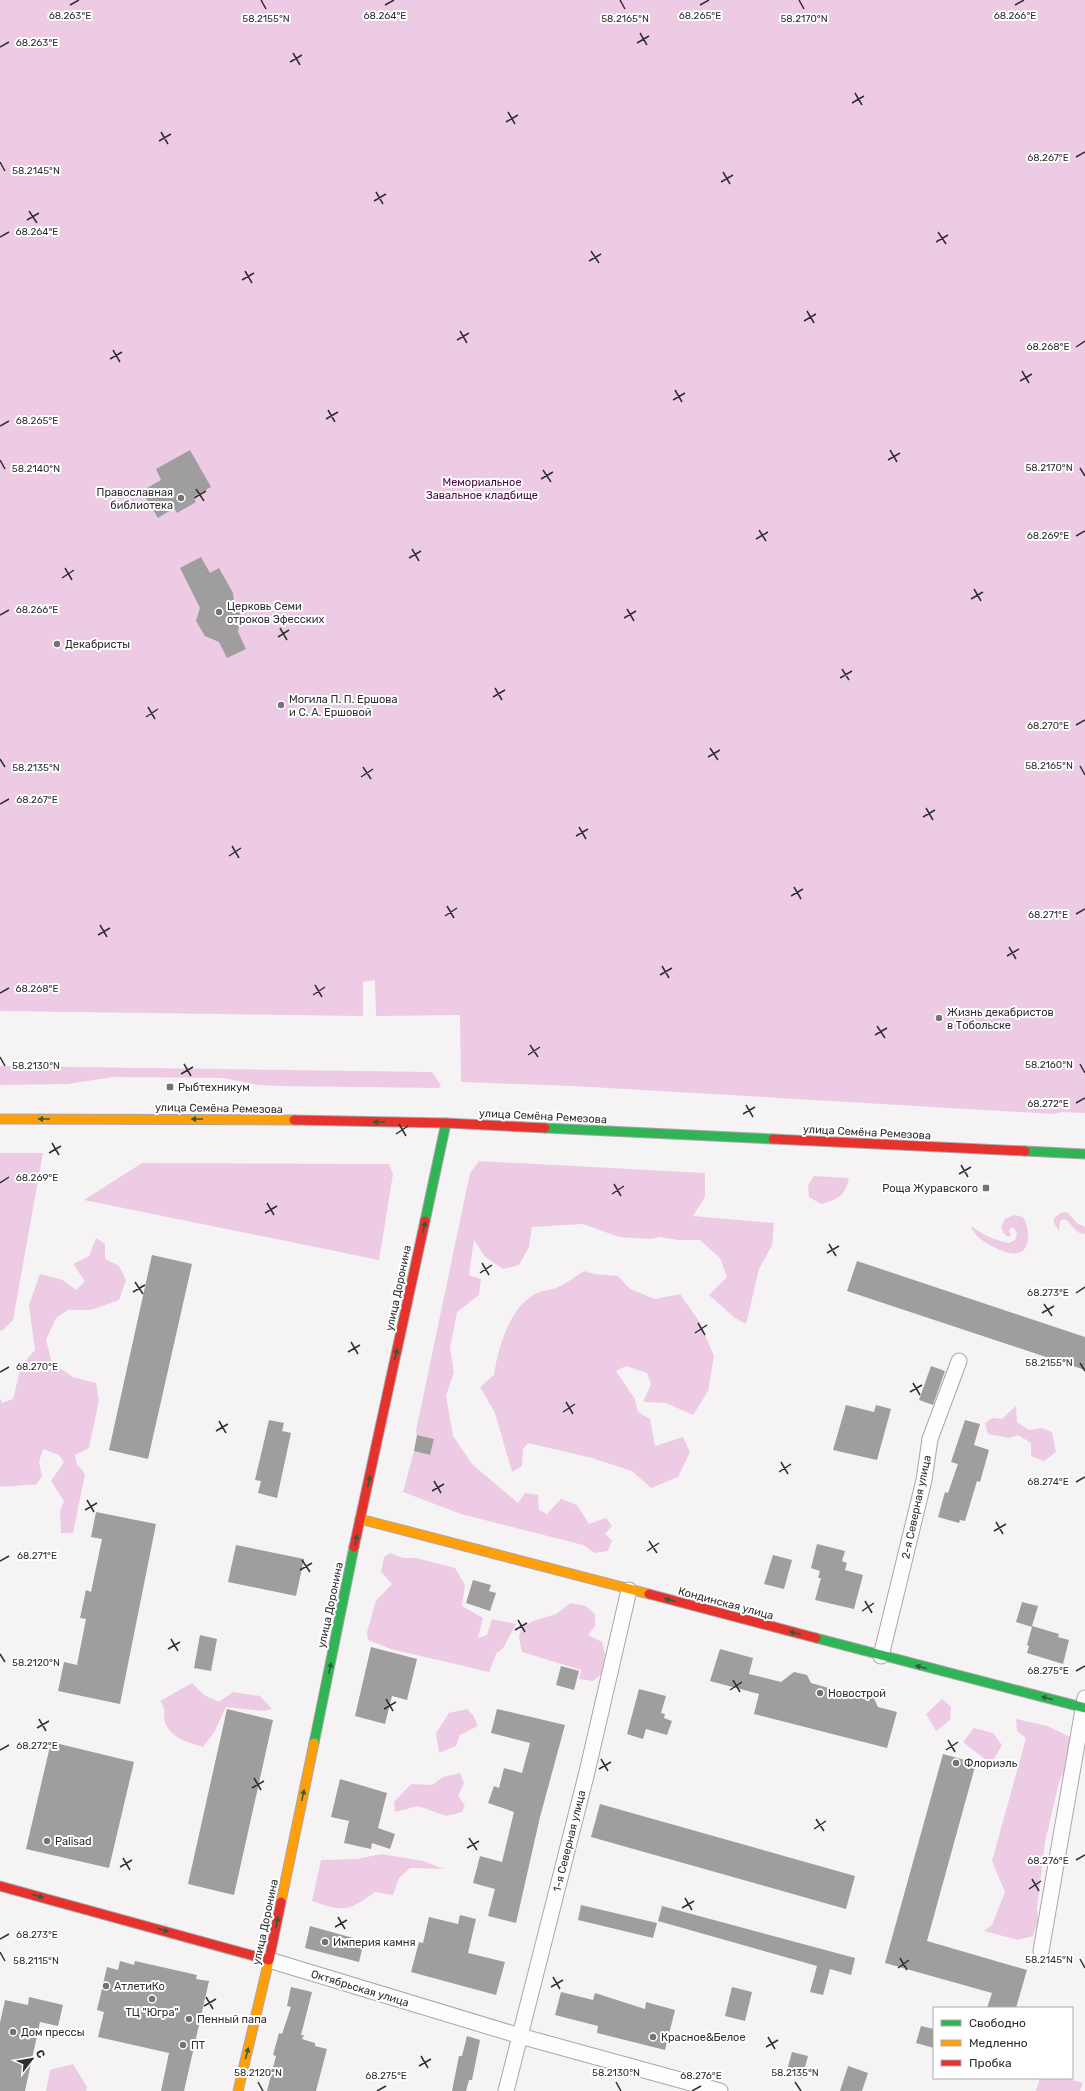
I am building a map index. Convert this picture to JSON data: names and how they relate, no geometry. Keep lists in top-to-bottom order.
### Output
{
  "streets": {
    "main road": [
      "улица Семёна Ремезова",
      "улица Доронина",
      "Кондинская улица",
      "Октябрьская улица"
    ],
    "street": ["2-я Северная улица", "1-я Северная улица"]
  },
  "crossings": [
    ["улица Семёна Ремезова", "улица Доронина"],
    ["улица Доронина", "Кондинская улица"],
    ["улица Доронина", "Октябрьская улица"],
    ["2-я Северная улица", "Кондинская улица"],
    ["Кондинская улица", "1-я Северная улица"],
    ["1-я Северная улица", "Октябрьская улица"]
  ],
  "one_way": [
    "улица Семёна Ремезова",
    "улица Доронина",
    "Кондинская улица",
    "Октябрьская улица"
  ],
  "parks": ["Мемориальное Завальное кладбище"],
  "places": {
    "other": [
      "Православная библиотека",
      "Церковь Семи отроков Эфесских",
      "Декабристы",
      "Могила П. П. Ершова и С. А. Ершовой",
      "Жизнь декабристов в Тобольске",
      "Новострой",
      "Флориэль",
      "Palisad",
      "Империя камня",
      "АтлетиКо",
      "ТЦ \"Югра\"",
      "Пенный папа",
      "Дом прессы",
      "Красное&Белое",
      "ПТ"
    ],
    "transit": ["Рыбтехникум", "Роща Журавского"]
  },
  "legend": ["Свободно", "Медленно", "Пробка"],
  "north": "top right",
  "coordinates": [
    "68.263°E",
    "68.264°E",
    "68.265°E",
    "68.266°E",
    "58.2165°N",
    "58.2155°N",
    "58.2170°N",
    "68.267°E",
    "58.2145°N",
    "68.268°E",
    "58.2140°N",
    "68.269°E",
    "68.270°E",
    "58.2135°N",
    "68.271°E",
    "58.2160°N",
    "58.2130°N",
    "68.272°E",
    "68.273°E",
    "68.274°E",
    "58.2120°N",
    "68.275°E",
    "68.276°E",
    "58.2115°N"
  ]
}
